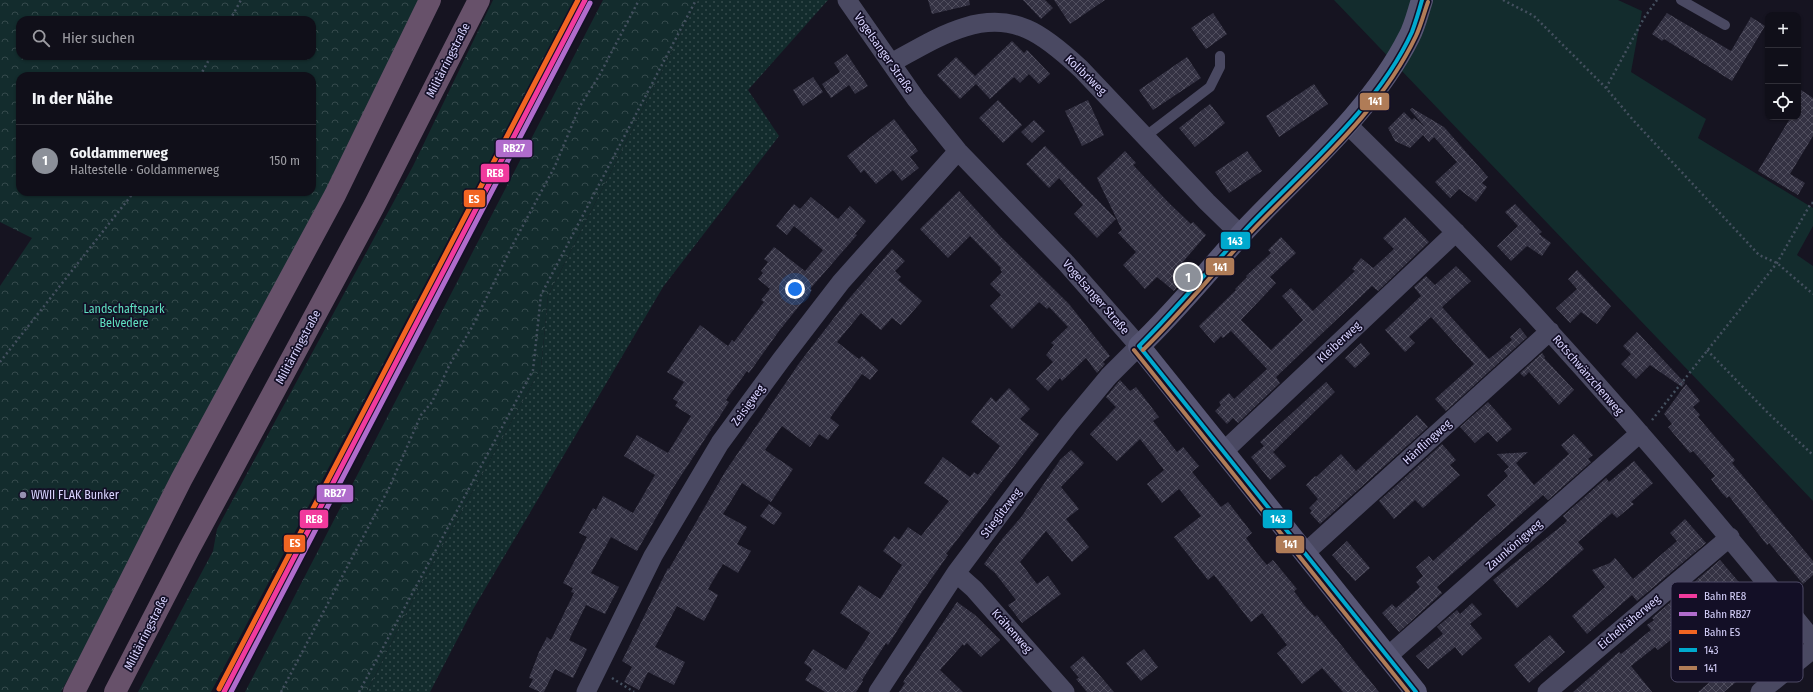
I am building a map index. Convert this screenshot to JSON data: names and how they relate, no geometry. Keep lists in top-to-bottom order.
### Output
{
  "streets": {
    "highway": ["Militärringstraße"],
    "street": [
      "Vogelsanger Straße",
      "Kolibriweg",
      "Kleiberweg",
      "Rotschwänzchenweg",
      "Zeisigweg",
      "Hänflingweg",
      "Stieglitzweg",
      "Zaunkönigweg",
      "Eichelhäherweg",
      "Krähenweg"
    ]
  },
  "crossings": [
    ["Vogelsanger Straße", "Kolibriweg"],
    ["Vogelsanger Straße", "Kleiberweg"],
    ["Vogelsanger Straße", "Zeisigweg"],
    ["Vogelsanger Straße", "Hänflingweg"],
    ["Vogelsanger Straße", "Stieglitzweg"],
    ["Vogelsanger Straße", "Zaunkönigweg"],
    ["Kleiberweg", "Rotschwänzchenweg"],
    ["Rotschwänzchenweg", "Hänflingweg"],
    ["Rotschwänzchenweg", "Zaunkönigweg"],
    ["Rotschwänzchenweg", "Eichelhäherweg"],
    ["Stieglitzweg", "Krähenweg"]
  ],
  "parks": ["Landschaftspark Belvedere"],
  "places": ["WWII FLAK Bunker"],
  "lines": [
    "rail line RE8",
    "rail line ES",
    "transit line 143",
    "transit line 141",
    "rail line RB27"
  ],
  "legend": [
    "Bahn RE8",
    "Bahn RB27",
    "Bahn ES",
    "143",
    "141"
  ],
  "page": {
    "map_buttons": ["+", "−"],
    "search": "Hier suchen",
    "heading": "In der Nähe",
    "list": [
      {
        "mark": "1",
        "name": "Goldammerweg",
        "note": "Haltestelle · Goldammerweg",
        "value": "150 m"
      }
    ],
    "pins": "1"
  }
}
